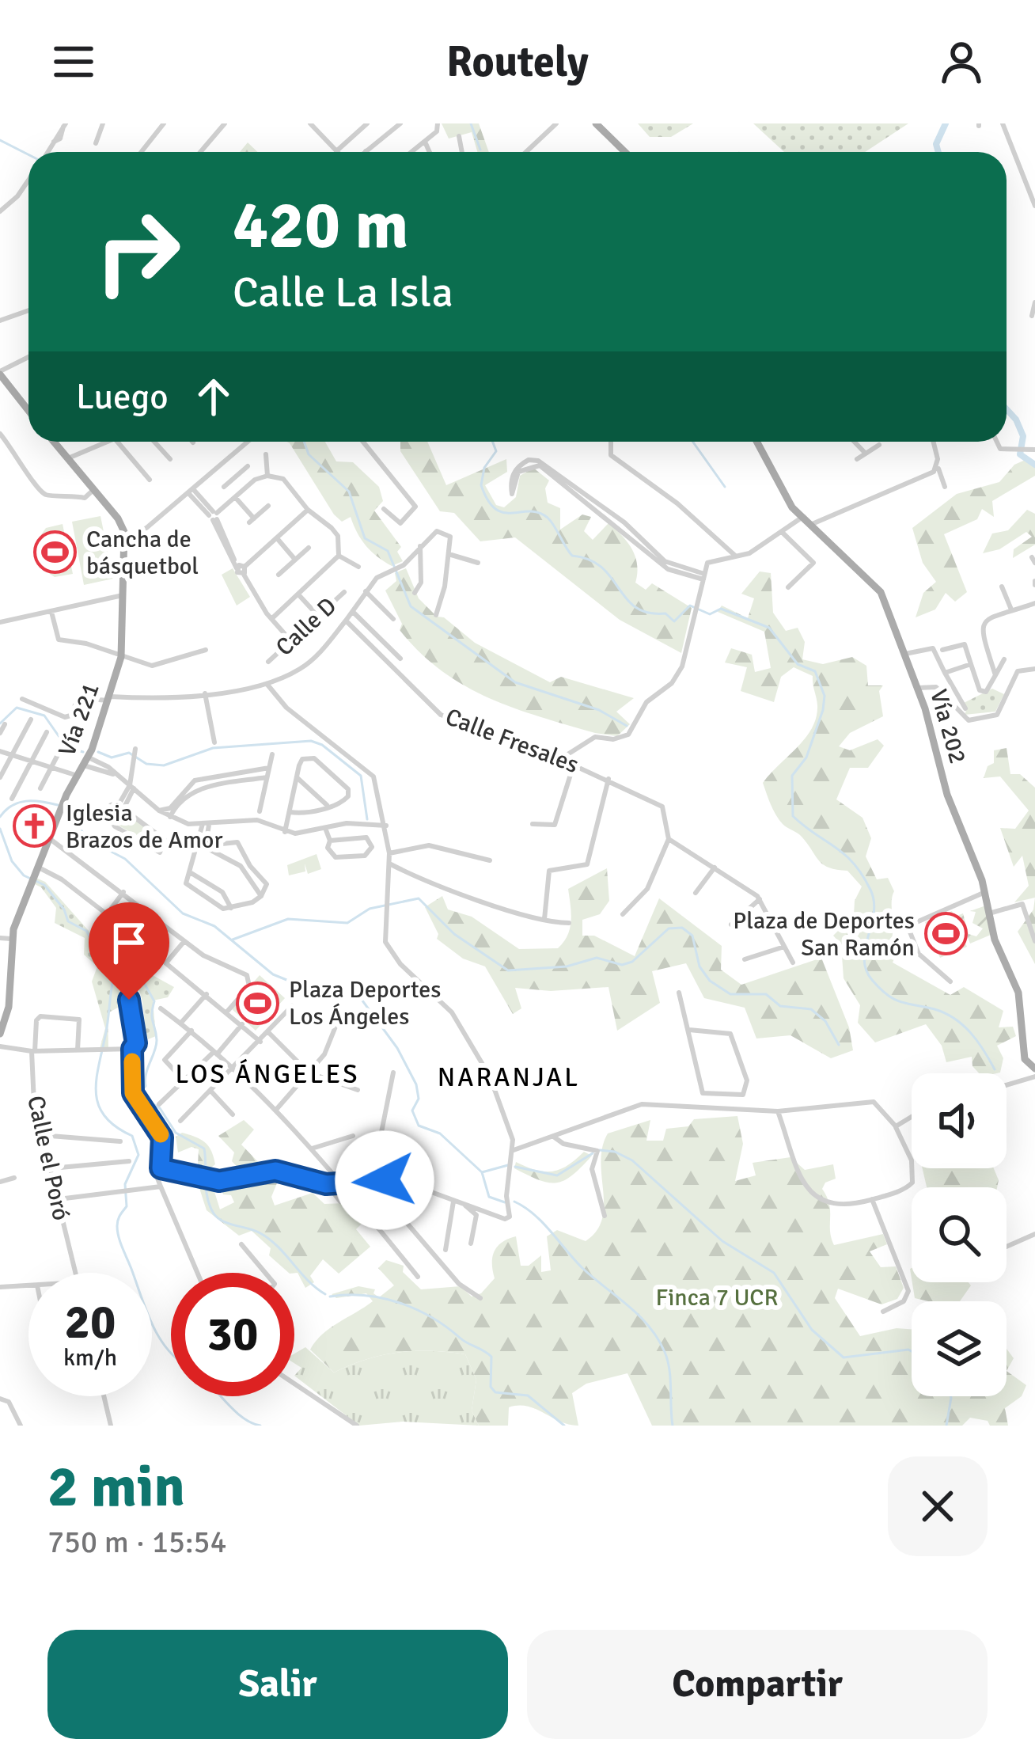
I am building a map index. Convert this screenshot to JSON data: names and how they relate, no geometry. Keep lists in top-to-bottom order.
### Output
{
  "streets": {
    "main road": ["Vía 221", "Vía 202"],
    "street": ["Calle D", "Calle Fresales", "Calle el Poró"]
  },
  "districts": ["LOS ÁNGELES", "NARANJAL"],
  "parks": ["Finca 7 UCR"],
  "places": {
    "sports": ["Cancha de básquetbol", "Plaza de Deportes San Ramón", "Plaza Deportes Los Ángeles"],
    "church": ["Iglesia Brazos de Amor"]
  },
  "page": {
    "header": "Routely",
    "turn": ["420 m", "Calle La Isla"],
    "then": "Luego",
    "speed": "20 km/h",
    "limit": "30",
    "heading": ["2 min", "750 m · 15:54"],
    "buttons": ["Salir", "Compartir"]
  }
}
